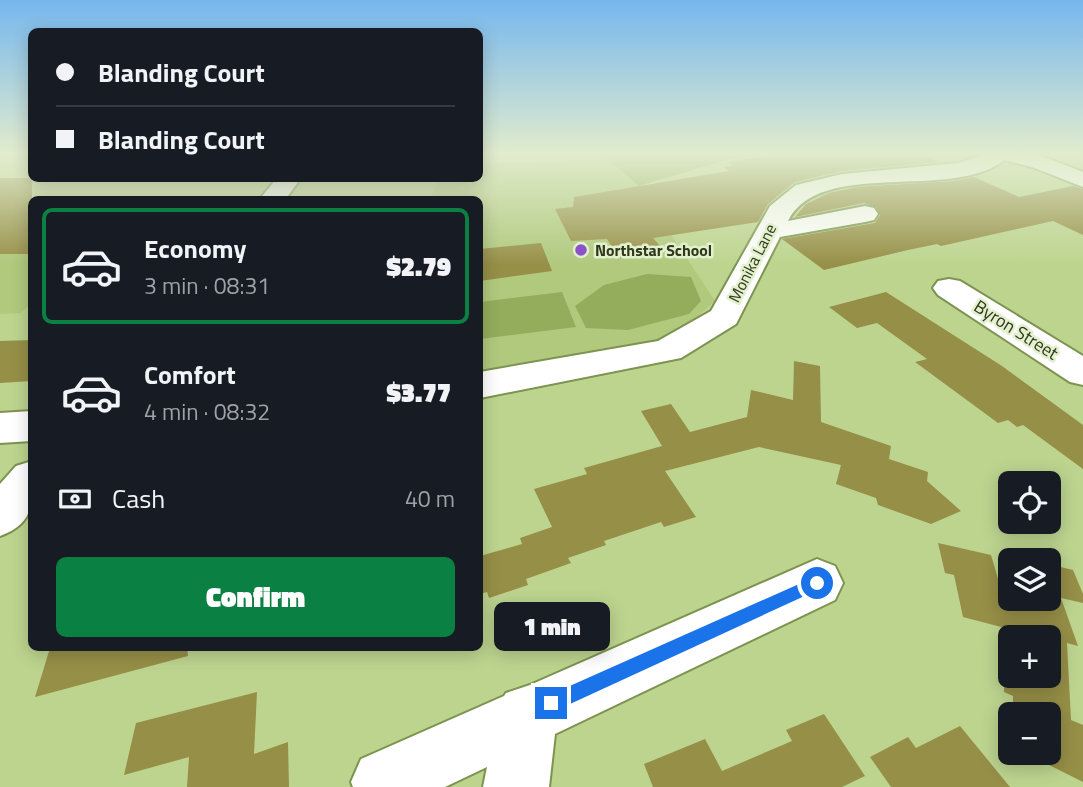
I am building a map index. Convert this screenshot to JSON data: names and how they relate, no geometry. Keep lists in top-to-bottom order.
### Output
{
  "streets": {
    "street": ["Monika Lane", "Byron Street"]
  },
  "places": ["Northstar School"],
  "page": {
    "banner": ["Blanding Court", "Blanding Court"],
    "list": [
      {
        "name": "Economy",
        "note": "3 min · 08:31",
        "value": "$2.79"
      },
      {
        "name": "Comfort",
        "note": "4 min · 08:32",
        "value": "$3.77"
      }
    ],
    "pay": ["Cash", "40 m"],
    "map_buttons": ["+", "−"],
    "buttons": "Confirm",
    "bubble": "1 min"
  }
}
